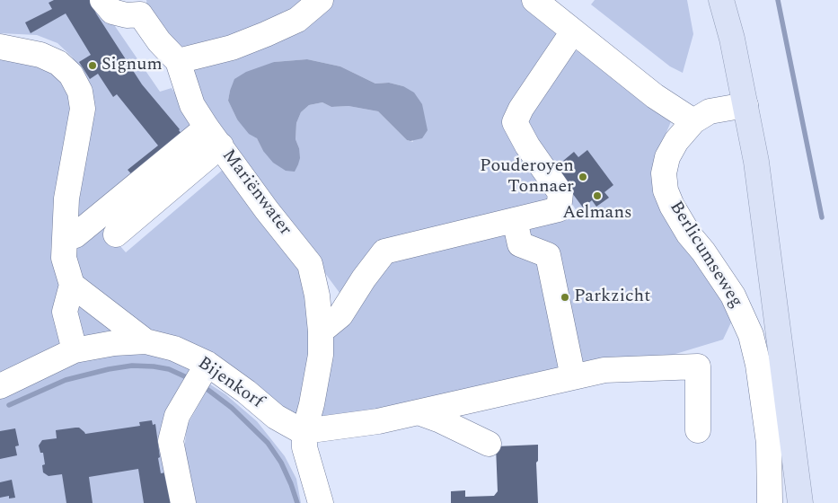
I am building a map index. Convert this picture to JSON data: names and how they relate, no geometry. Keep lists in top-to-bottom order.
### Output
{
  "streets": {
    "street": ["Mariënwater", "Berlicumseweg", "Bijenkorf"]
  },
  "crossings": [
    ["Mariënwater", "Bijenkorf"]
  ],
  "places": [
    "Signum",
    "Pouderoyen Tonnaer",
    "Aelmans",
    "Parkzicht"
  ]
}
